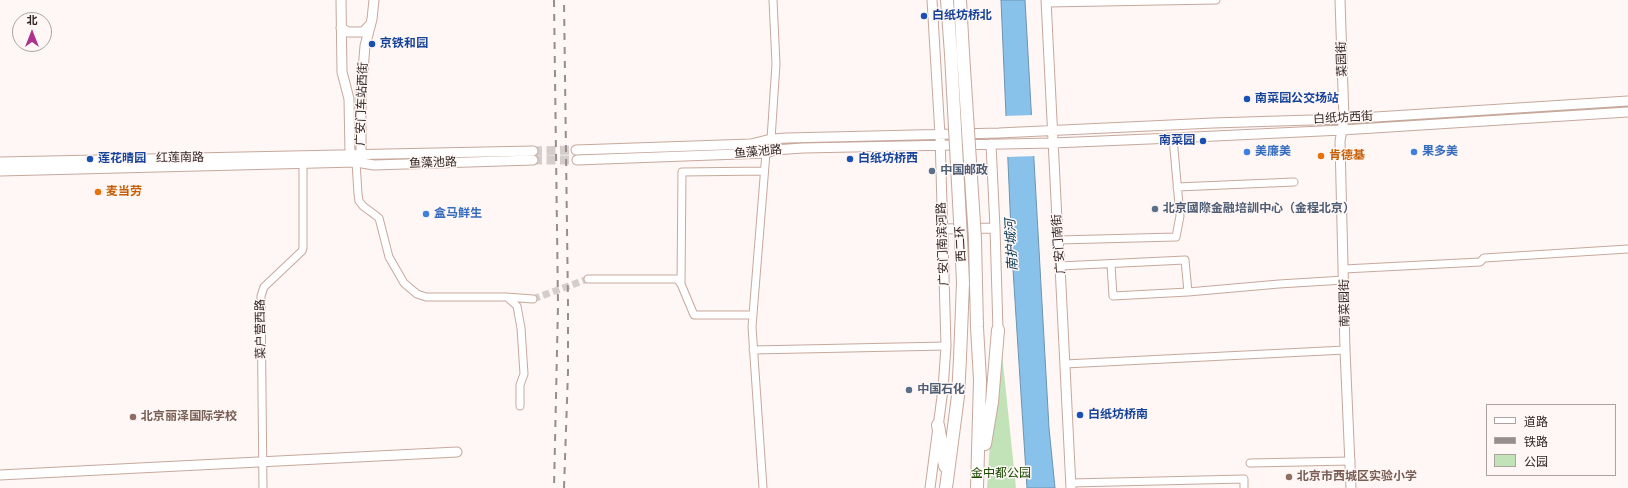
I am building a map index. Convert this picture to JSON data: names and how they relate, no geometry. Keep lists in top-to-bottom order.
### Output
{
  "streets": {
    "highway": ["西二环"],
    "main road": [
      "菜园街",
      "广安门车站西街",
      "白纸坊西街",
      "鱼藻池路",
      "红莲南路",
      "广安门南滨河路",
      "广安门南街",
      "南菜园街"
    ],
    "street": ["菜户营西路"]
  },
  "crossings": [
    ["菜园街", "白纸坊西街"],
    ["菜园街", "南菜园街"],
    ["广安门车站西街", "鱼藻池路"],
    ["广安门车站西街", "红莲南路"],
    ["白纸坊西街", "鱼藻池路"],
    ["白纸坊西街", "广安门南滨河路"],
    ["白纸坊西街", "广安门南街"],
    ["白纸坊西街", "南菜园街"],
    ["鱼藻池路", "红莲南路"],
    ["鱼藻池路", "广安门南滨河路"],
    ["红莲南路", "菜户营西路"]
  ],
  "water": ["南护城河"],
  "parks": ["金中都公园"],
  "places": [
    "白纸坊桥北",
    "京铁和园",
    "南菜园公交场站",
    "南菜园",
    "美廉美",
    "果多美",
    "肯德基",
    "莲花晴园",
    "白纸坊桥西",
    "中国邮政",
    "麦当劳",
    "北京國際金融培訓中心（金程北京）",
    "盒马鲜生",
    "中国石化",
    "白纸坊桥南",
    "北京丽泽国际学校",
    "北京市西城区实验小学"
  ],
  "legend": ["道路", "铁路", "公园"],
  "north": "top"
}
